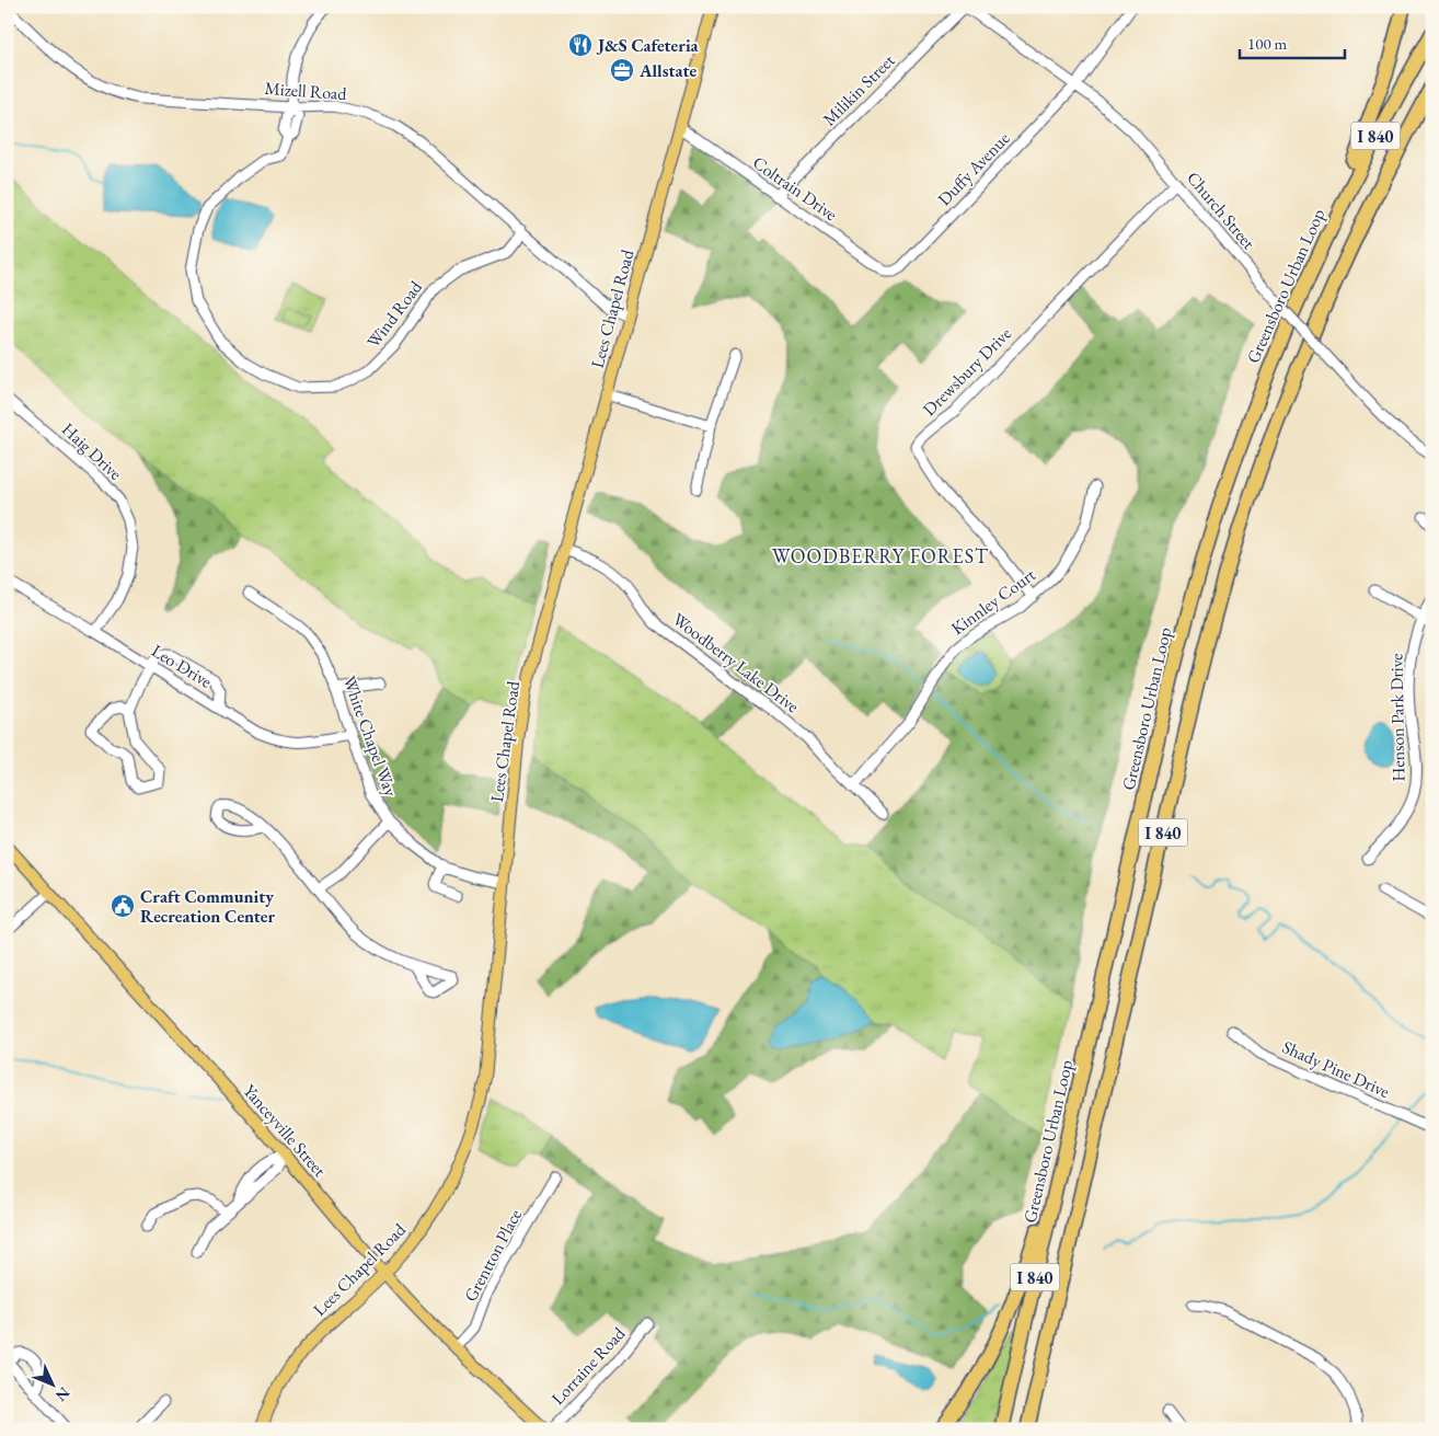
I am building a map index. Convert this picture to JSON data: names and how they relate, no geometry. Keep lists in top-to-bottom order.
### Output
{
  "streets": {
    "highway": ["I 840", "Greensboro Urban Loop"],
    "main road": ["Lees Chapel Road", "Yanceyville Street"],
    "street": [
      "Milikin Street",
      "Mizell Road",
      "Duffy Avenue",
      "Coltrain Drive",
      "Church Street",
      "Wind Road",
      "Drewsbury Drive",
      "Haig Drive",
      "Kinnley Court",
      "Woodberry Lake Drive",
      "Leo Drive",
      "Henson Park Drive",
      "White Chapel Way",
      "Shady Pine Drive",
      "Grentton Place",
      "Lorraine Road"
    ]
  },
  "crossings": [
    ["Milikin Street", "Coltrain Drive"],
    ["Milikin Street", "Church Street"],
    ["Mizell Road", "Lees Chapel Road"],
    ["Mizell Road", "Wind Road"],
    ["Duffy Avenue", "Coltrain Drive"],
    ["Duffy Avenue", "Church Street"],
    ["Coltrain Drive", "Lees Chapel Road"],
    ["Church Street", "Drewsbury Drive"],
    ["Lees Chapel Road", "Woodberry Lake Drive"],
    ["Lees Chapel Road", "White Chapel Way"],
    ["Lees Chapel Road", "Yanceyville Street"],
    ["Drewsbury Drive", "Kinnley Court"],
    ["Haig Drive", "Leo Drive"],
    ["Kinnley Court", "Woodberry Lake Drive"],
    ["Leo Drive", "White Chapel Way"],
    ["Yanceyville Street", "Grentton Place"]
  ],
  "districts": ["WOODBERRY FOREST"],
  "places": {
    "restaurant": ["J&S Cafeteria"],
    "office": ["Allstate"],
    "public building": ["Craft Community Recreation Center"]
  },
  "scale_bar": "100 m",
  "north": "bottom right"
}
